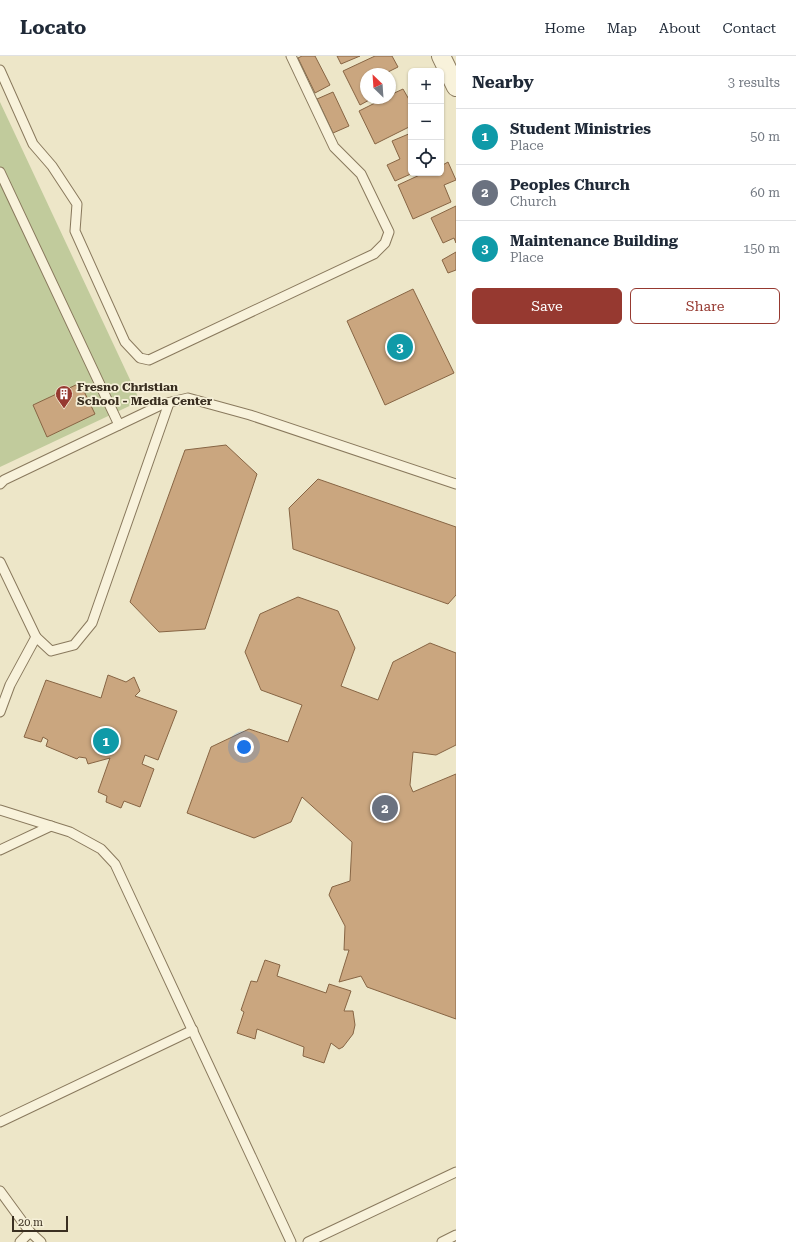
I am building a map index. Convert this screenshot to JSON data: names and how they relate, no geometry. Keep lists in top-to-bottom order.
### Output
{
  "places": {
    "building": ["Fresno Christian School - Media Center"]
  },
  "scale_bar": "20 m",
  "north": "top left",
  "page": {
    "header": "Locato",
    "nav": [
      "Home",
      "Map",
      "About",
      "Contact"
    ],
    "heading": ["Nearby", "3 results"],
    "map_buttons": ["+", "−"],
    "list": [
      {
        "mark": "1",
        "name": "Student Ministries",
        "note": "Place",
        "value": "50 m"
      },
      {
        "mark": "2",
        "name": "Peoples Church",
        "note": "Church",
        "value": "60 m"
      },
      {
        "mark": "3",
        "name": "Maintenance Building",
        "note": "Place",
        "value": "150 m"
      }
    ],
    "buttons": ["Save", "Share"],
    "pins": ["3", "1", "2"],
    "scale": "20 m"
  }
}
